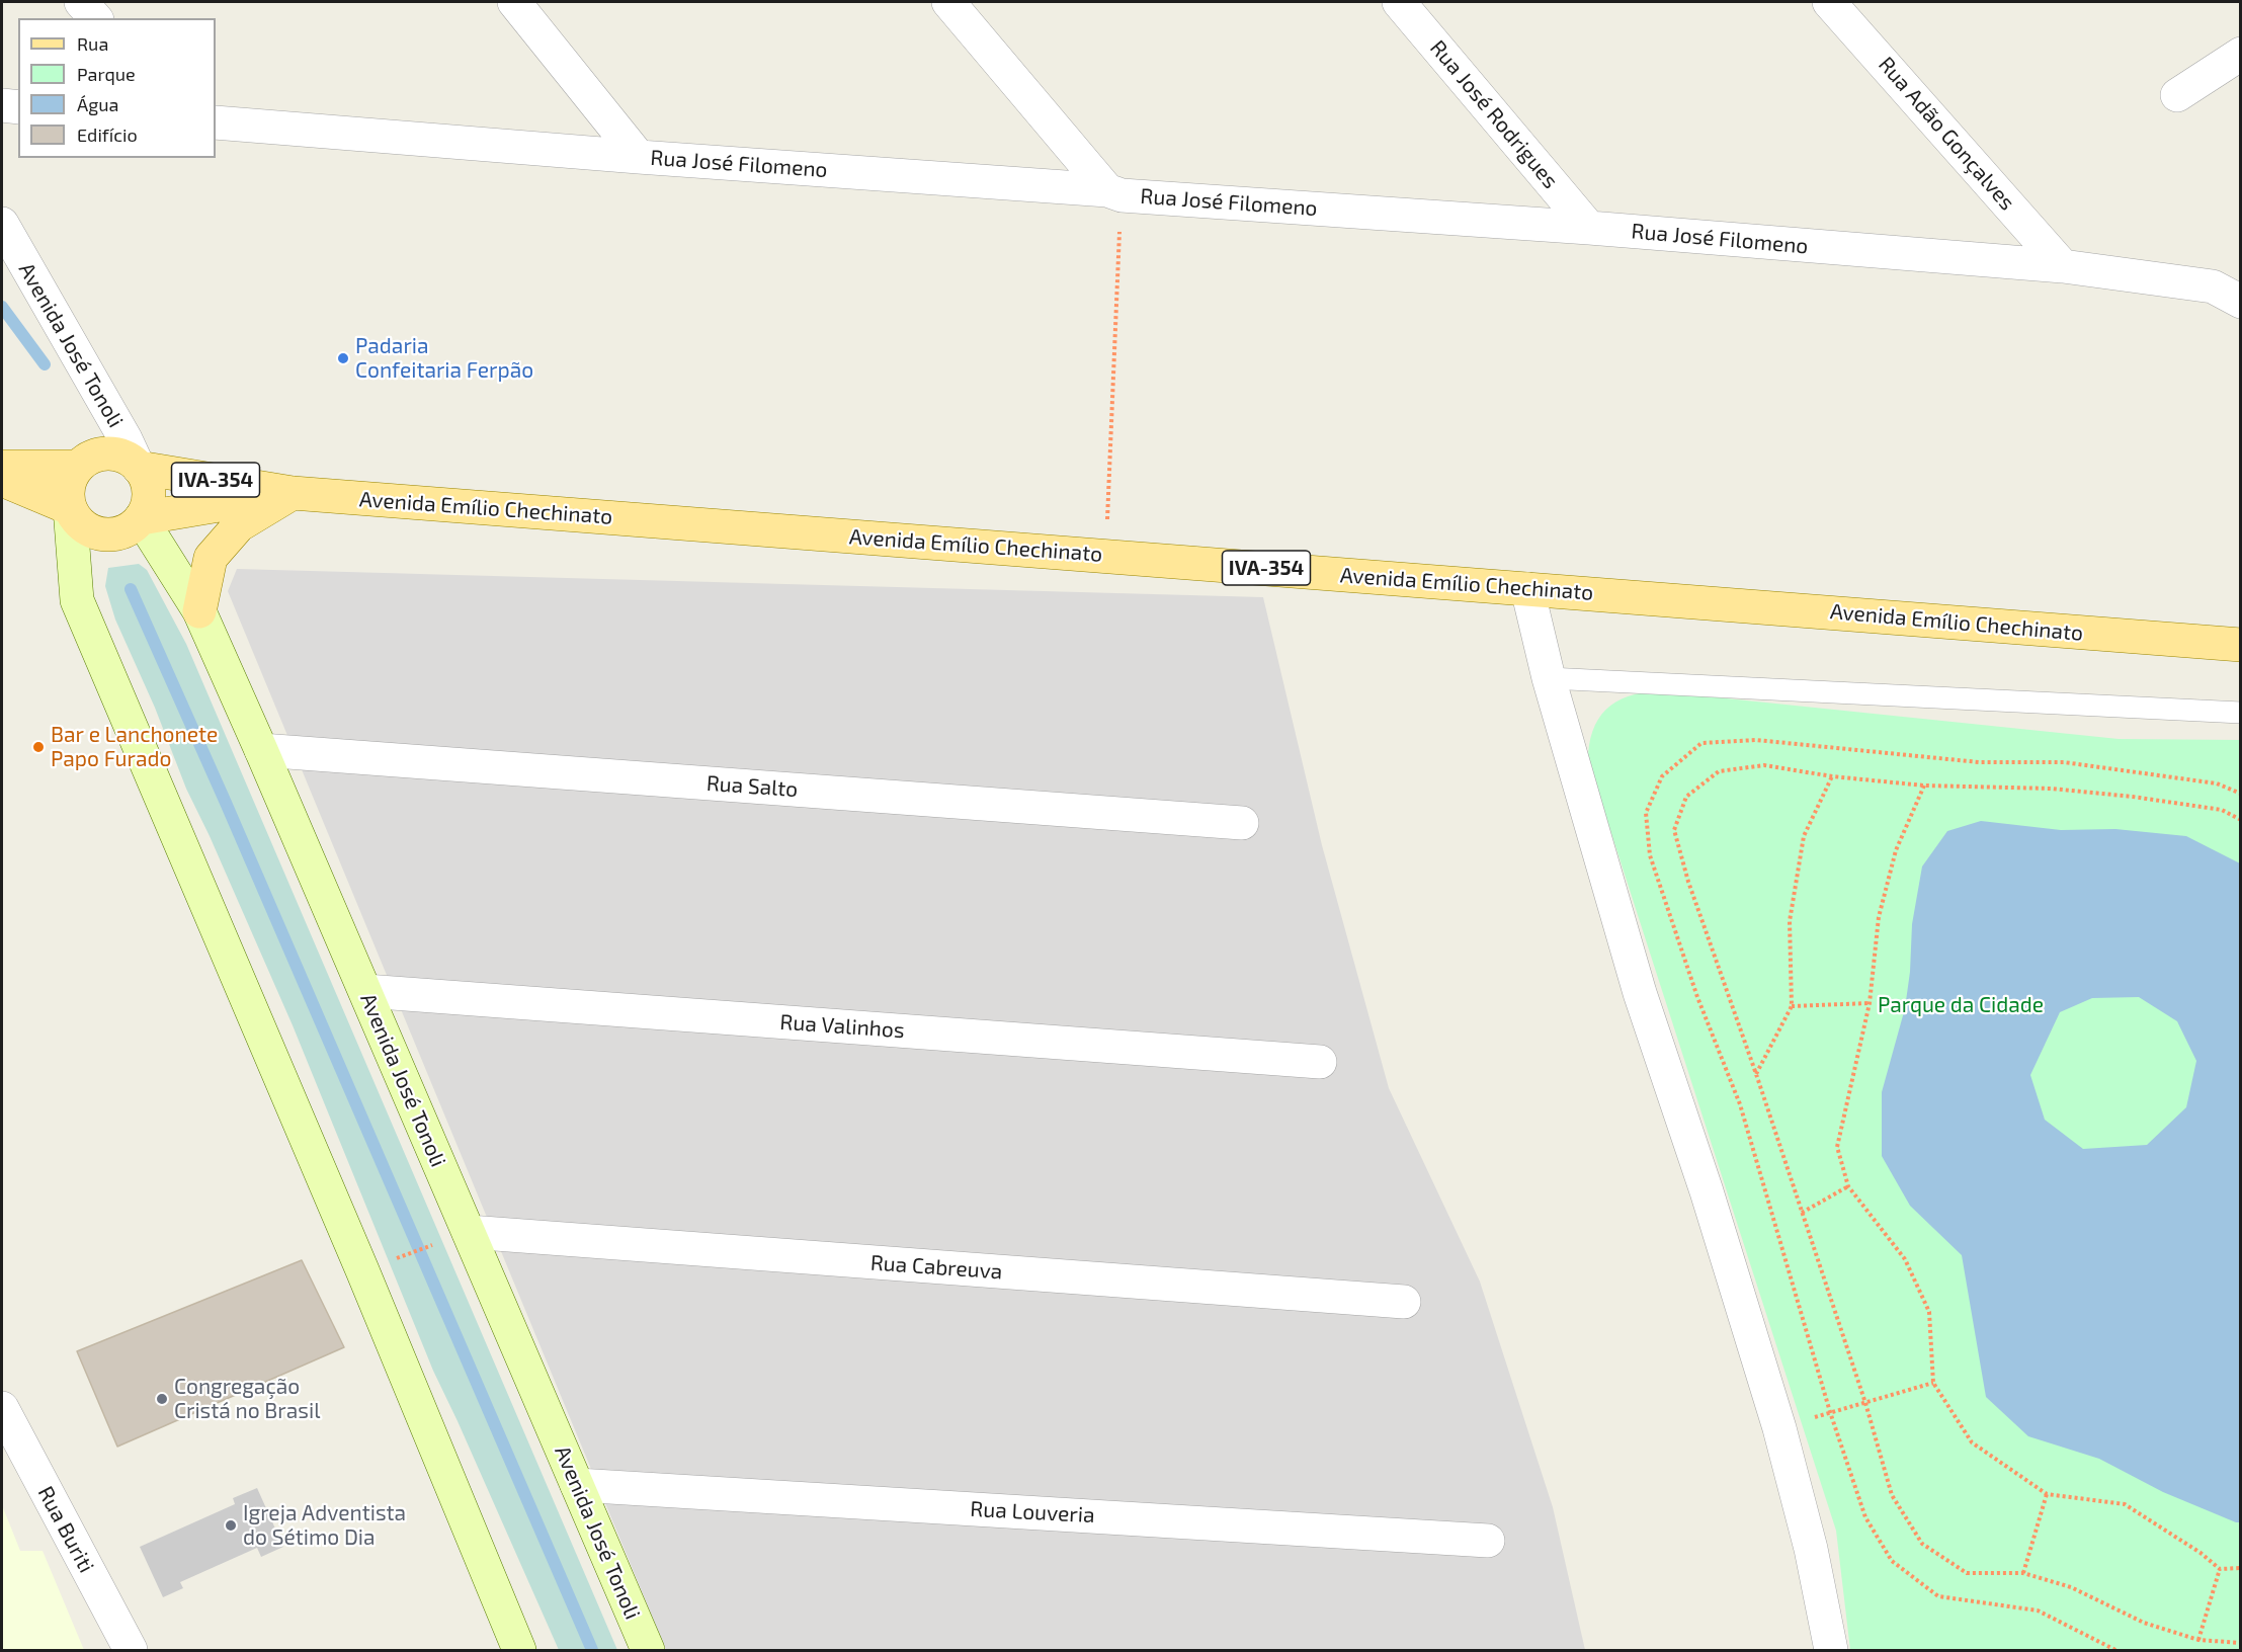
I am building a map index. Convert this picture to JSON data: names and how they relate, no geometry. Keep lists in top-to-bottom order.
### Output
{
  "streets": {
    "main road": ["Avenida José Tonoli", "IVA-354", "Avenida Emílio Chechinato"],
    "street": [
      "Rua José Rodrigues",
      "Rua Adão Gonçalves",
      "Rua José Filomeno",
      "Rua Salto",
      "Rua Valinhos",
      "Rua Cabreuva",
      "Rua Louveria",
      "Rua Buriti"
    ]
  },
  "crossings": [
    ["Rua José Rodrigues", "Rua José Filomeno"],
    ["Rua Adão Gonçalves", "Rua José Filomeno"],
    ["Avenida José Tonoli", "Avenida Emílio Chechinato"],
    ["Avenida José Tonoli", "Rua Salto"],
    ["Avenida José Tonoli", "Rua Valinhos"],
    ["Avenida José Tonoli", "Rua Cabreuva"],
    ["Avenida José Tonoli", "Rua Louveria"]
  ],
  "parks": ["Parque da Cidade"],
  "places": [
    "Padaria Confeitaria Ferpão",
    "Bar e Lanchonete Papo Furado",
    "Congregação Cristá no Brasil",
    "Igreja Adventista do Sétimo Dia"
  ],
  "legend": [
    "Rua",
    "Parque",
    "Água",
    "Edifício"
  ]
}
